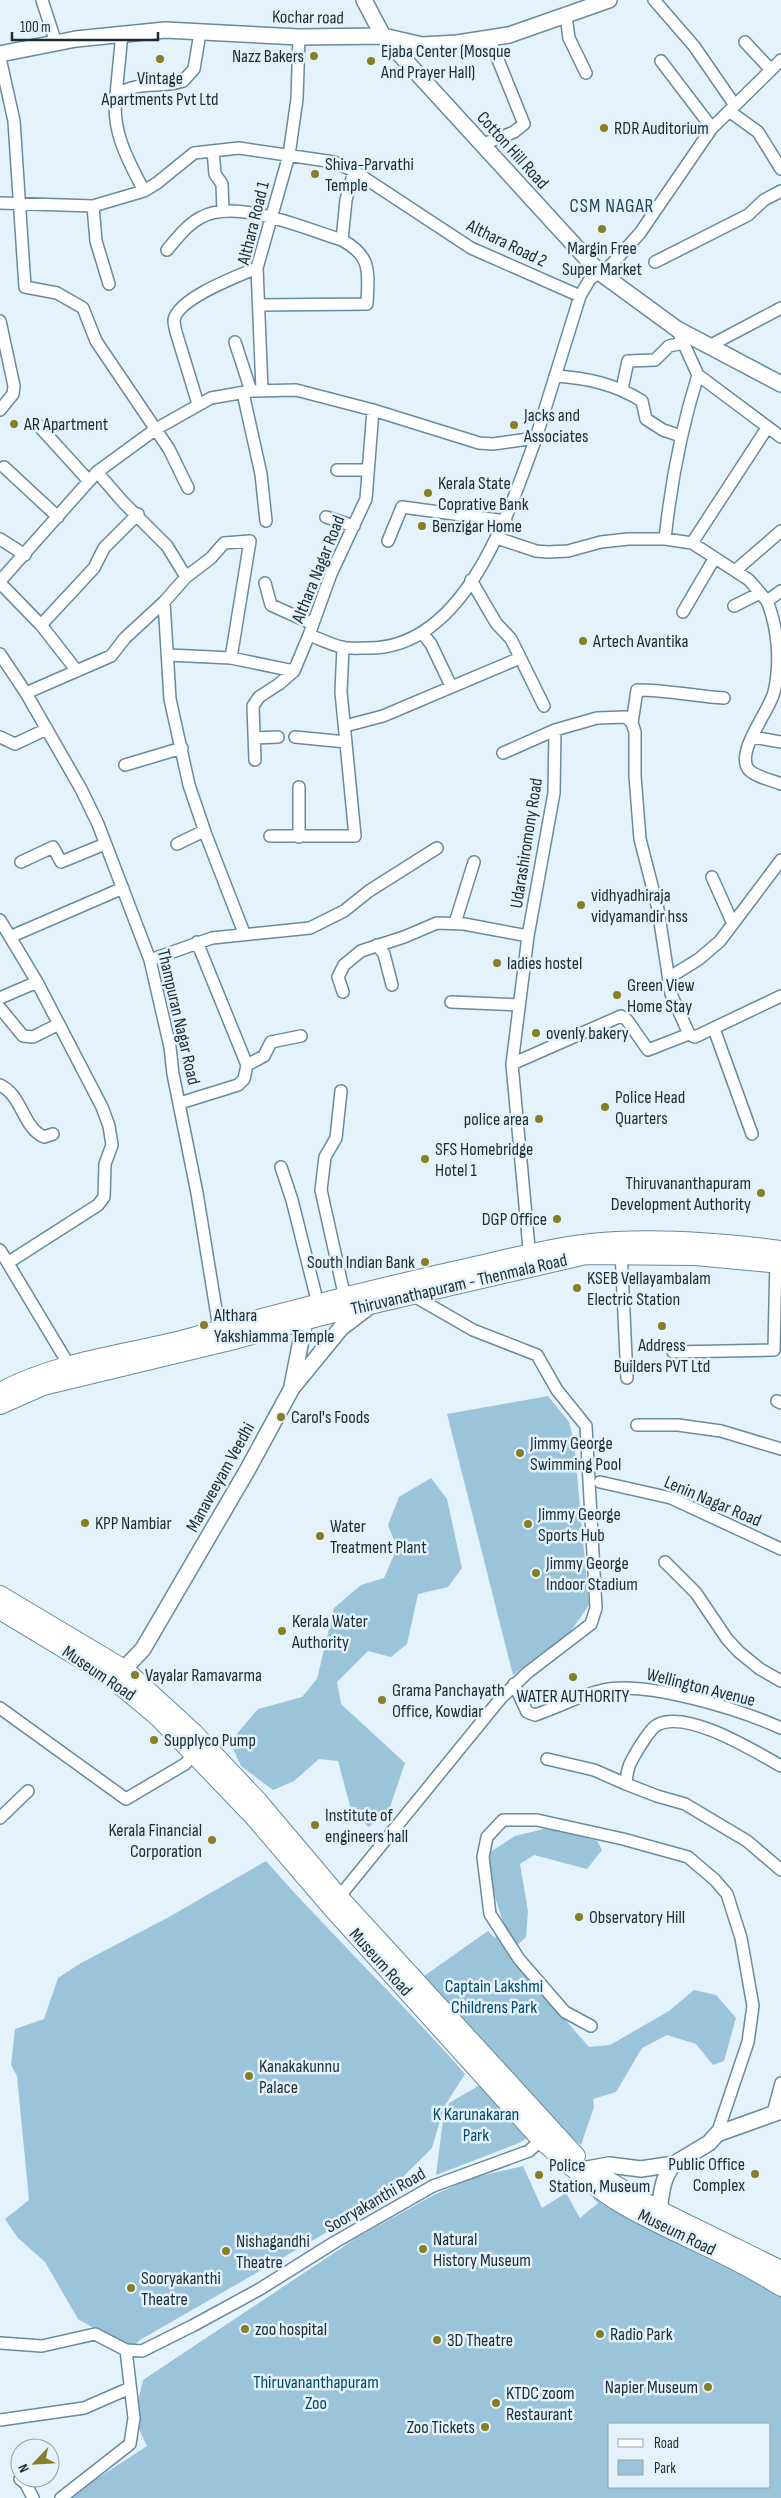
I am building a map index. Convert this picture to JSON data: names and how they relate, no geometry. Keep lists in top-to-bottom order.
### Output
{
  "streets": {
    "main road": [
      "Kochar road",
      "Cotton Hill Road",
      "Thiruvanathapuram - Thenmala Road",
      "Manaveeyam Veedhi",
      "Museum Road"
    ],
    "street": [
      "Althara Road 1",
      "Althara Road 2",
      "Althara Nagar Road",
      "Udarashiromony Road",
      "Thampuran Nagar Road",
      "Lenin Nagar Road",
      "Wellington Avenue",
      "Sooryakanthi Road"
    ]
  },
  "crossings": [
    ["Kochar road", "Cotton Hill Road"],
    ["Kochar road", "Althara Road 1"],
    ["Cotton Hill Road", "Althara Nagar Road"],
    ["Althara Road 1", "Althara Road 2"],
    ["Althara Road 2", "Althara Nagar Road"],
    ["Udarashiromony Road", "Thiruvanathapuram - Thenmala Road"],
    ["Thiruvanathapuram - Thenmala Road", "Manaveeyam Veedhi"],
    ["Manaveeyam Veedhi", "Museum Road"],
    ["Museum Road", "Sooryakanthi Road"]
  ],
  "districts": ["CSM NAGAR"],
  "parks": ["Captain Lakshmi Childrens Park", "K Karunakaran Park", "Thiruvananthapuram Zoo"],
  "places": [
    "Nazz Bakers",
    "Vintage Apartments Pvt Ltd",
    "Ejaba Center (Mosque And Prayer Hall)",
    "RDR Auditorium",
    "Shiva-Parvathi Temple",
    "Margin Free Super Market",
    "AR Apartment",
    "Jacks and Associates",
    "Kerala State Coprative Bank",
    "Benzigar Home",
    "Artech Avantika",
    "vidhyadhiraja vidyamandir hss",
    "ladies hostel",
    "Green View Home Stay",
    "ovenly bakery",
    "Police Head Quarters",
    "police area",
    "SFS Homebridge Hotel 1",
    "Thiruvananthapuram Development Authority",
    "DGP Office",
    "South Indian Bank",
    "KSEB Vellayambalam Electric Station",
    "Althara Yakshiamma Temple",
    "Address Builders PVT Ltd",
    "Carol's Foods",
    "Jimmy George Swimming Pool",
    "KPP Nambiar",
    "Jimmy George Sports Hub",
    "Water Treatment Plant",
    "Jimmy George Indoor Stadium",
    "Kerala Water Authority",
    "Vayalar Ramavarma",
    "WATER AUTHORITY",
    "Grama Panchayath Office, Kowdiar",
    "Supplyco Pump",
    "Institute of engineers hall",
    "Kerala Financial Corporation",
    "Observatory Hill",
    "Kanakakunnu Palace",
    "Public Office Complex",
    "Police Station, Museum",
    "Natural History Museum",
    "Nishagandhi Theatre",
    "Sooryakanthi Theatre",
    "zoo hospital",
    "Radio Park",
    "3D Theatre",
    "Napier Museum",
    "KTDC zoom Restaurant",
    "Zoo Tickets"
  ],
  "legend": ["Road", "Park"],
  "scale_bar": "100 m",
  "north": "bottom left"
}
